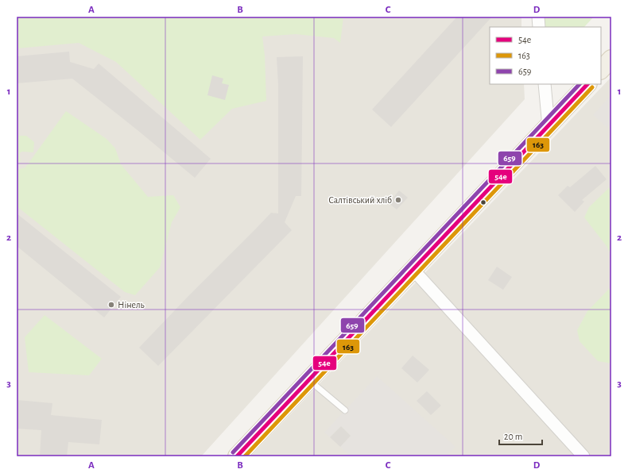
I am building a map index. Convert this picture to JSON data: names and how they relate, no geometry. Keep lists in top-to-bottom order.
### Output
{
  "places": ["Салтівський хліб", "Нінель"],
  "lines": ["transit line 54е", "transit line 659", "transit line 163"],
  "legend": ["54е", "163", "659"],
  "scale_bar": "20 m",
  "grid": {
    "columns": [
      "A",
      "B",
      "C",
      "D"
    ],
    "rows": ["1", "2", "3"]
  }
}
